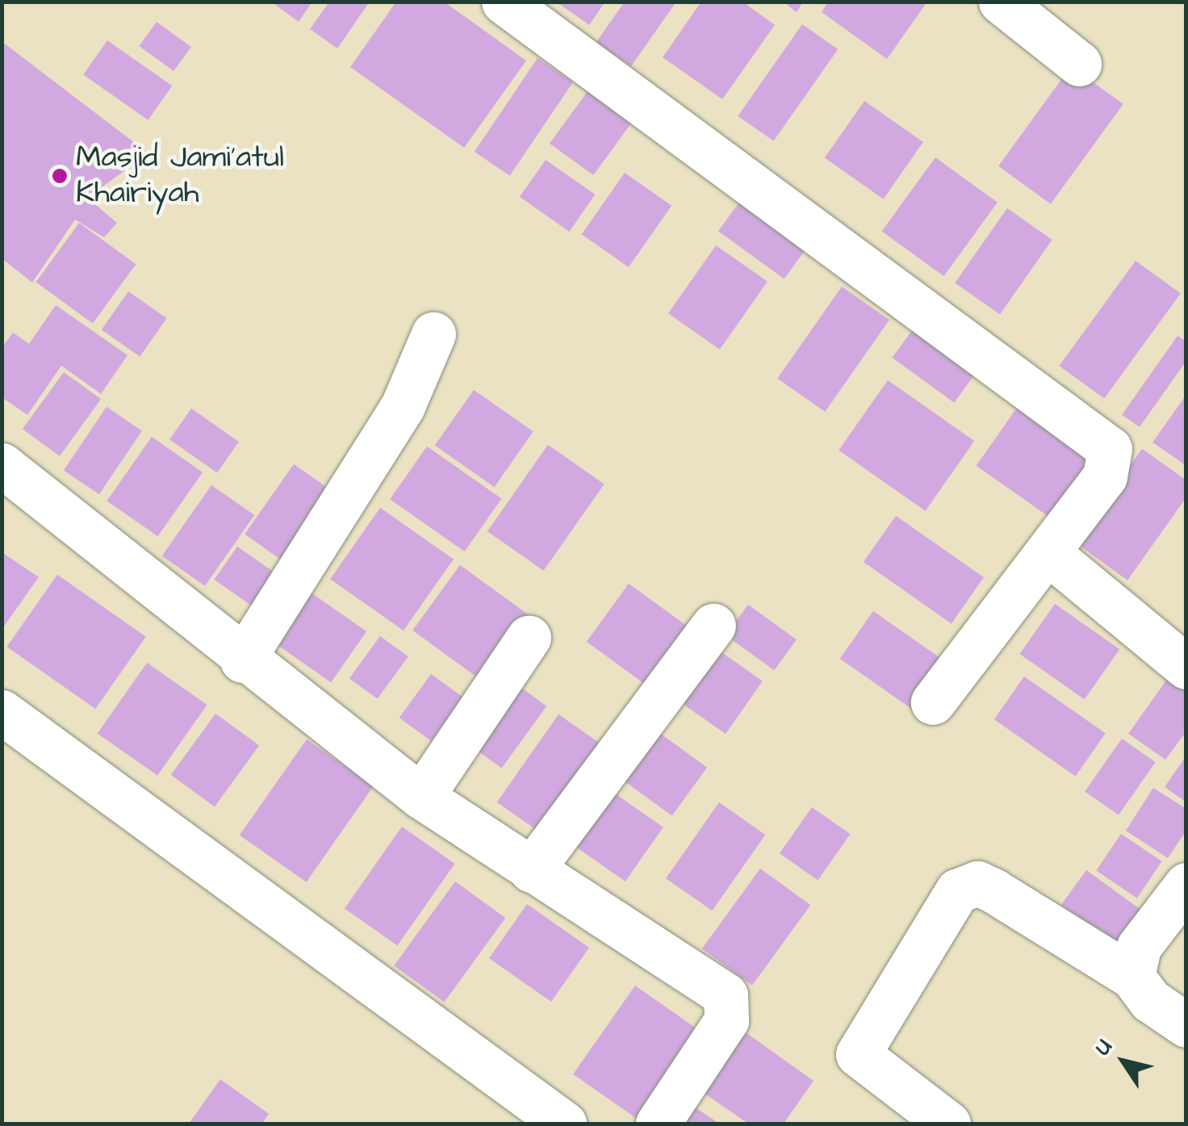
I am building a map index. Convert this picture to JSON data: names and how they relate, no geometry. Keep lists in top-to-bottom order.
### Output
{
  "places": ["Masjid Jami'atul Khairiyah"],
  "north": "top left"
}
